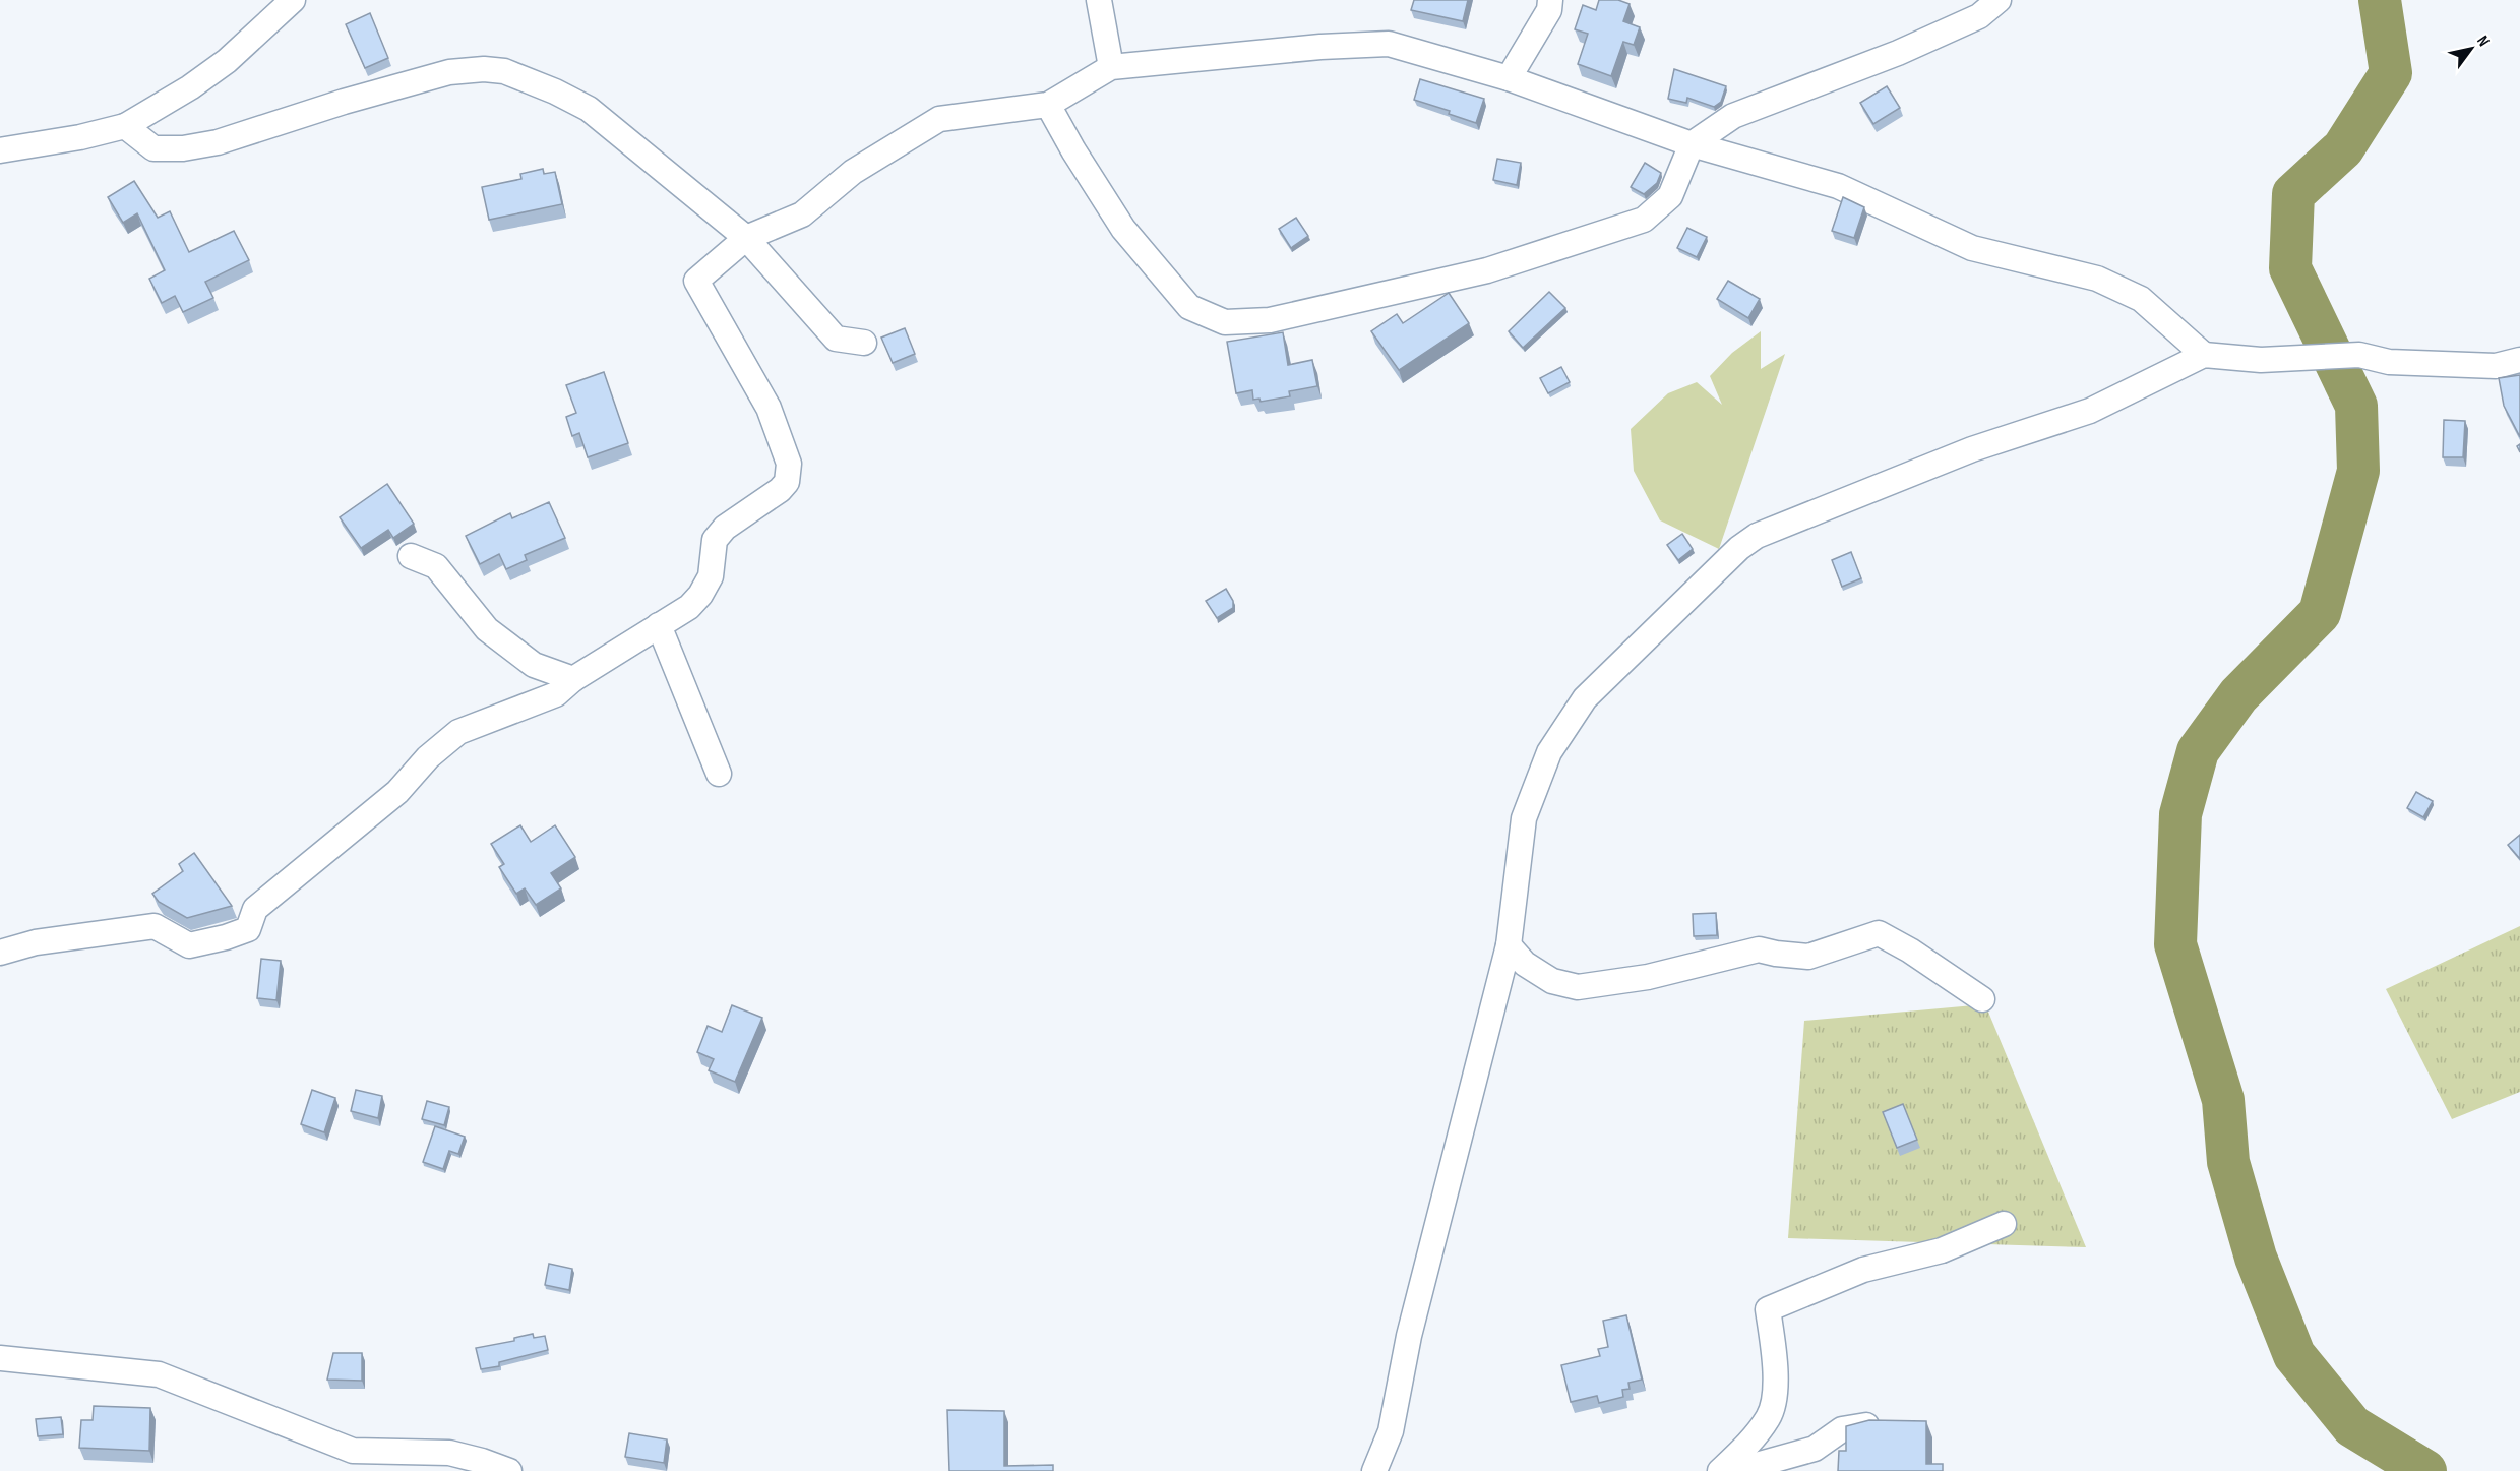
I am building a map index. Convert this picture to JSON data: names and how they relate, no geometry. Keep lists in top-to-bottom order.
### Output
{
  "north": "top right"
}
